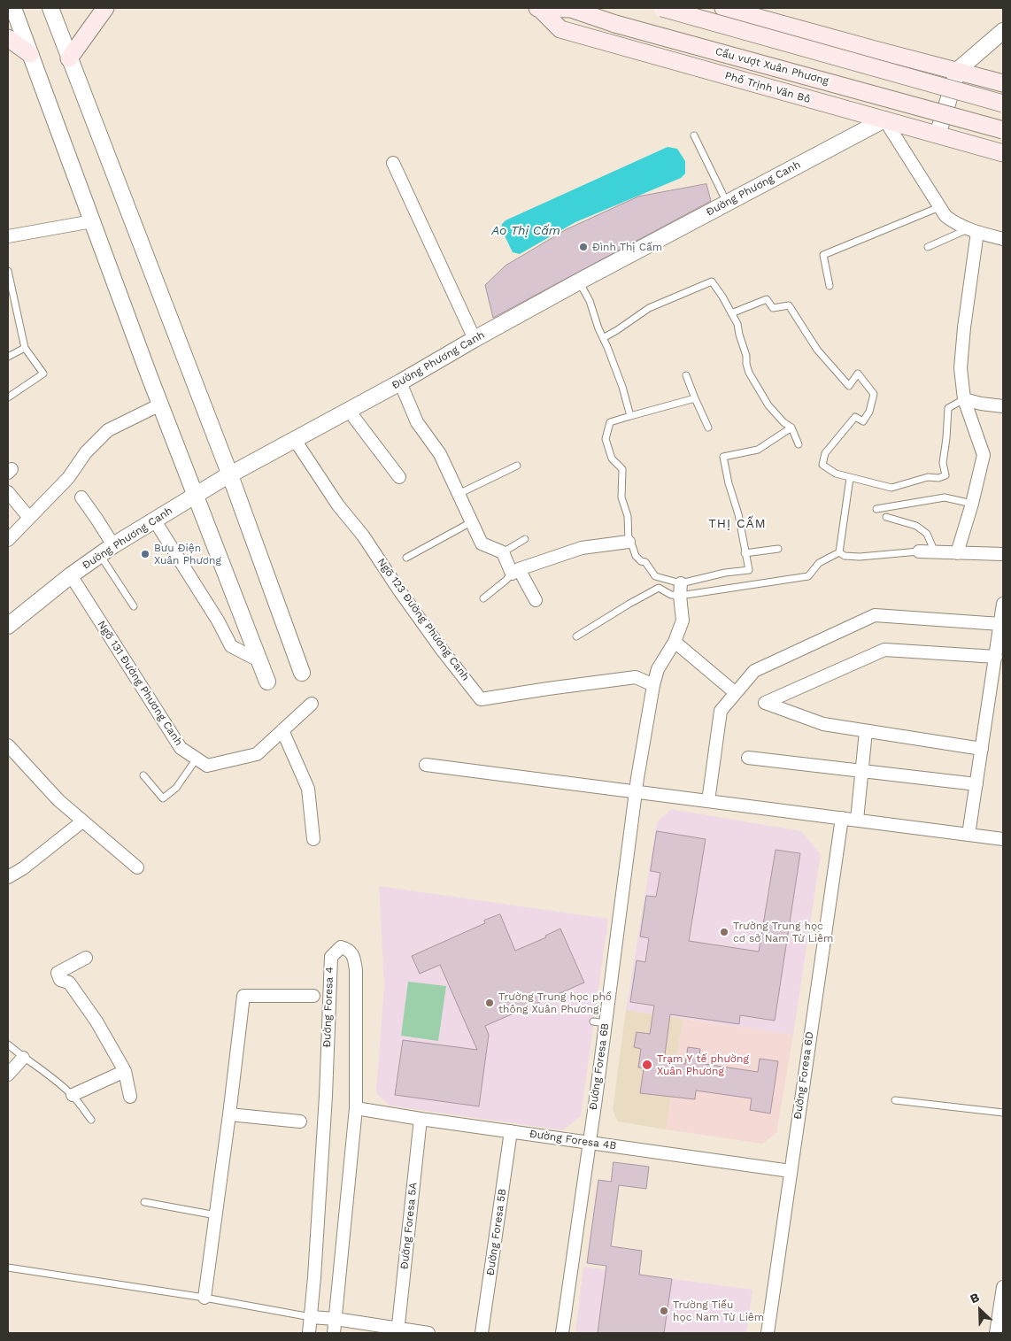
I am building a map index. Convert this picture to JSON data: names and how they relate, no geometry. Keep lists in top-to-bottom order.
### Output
{
  "streets": {
    "main road": ["Cầu vượt Xuân Phương", "Phố Trịnh Văn Bô"],
    "street": [
      "Đường Phương Canh",
      "Ngõ 123 Đường Phương Canh",
      "Ngõ 131 Đường Phương Canh",
      "Đường Foresa 4",
      "Đường Foresa 6B",
      "Đường Foresa 6D",
      "Đường Foresa 4B",
      "Đường Foresa 5A",
      "Đường Foresa 5B"
    ]
  },
  "crossings": [
    ["Cầu vượt Xuân Phương", "Phố Trịnh Văn Bô"],
    ["Phố Trịnh Văn Bô", "Đường Phương Canh"],
    ["Đường Phương Canh", "Ngõ 123 Đường Phương Canh"],
    ["Đường Phương Canh", "Ngõ 131 Đường Phương Canh"],
    ["Ngõ 123 Đường Phương Canh", "Đường Foresa 6B"],
    ["Đường Foresa 4", "Đường Foresa 4B"],
    ["Đường Foresa 6B", "Đường Foresa 4B"],
    ["Đường Foresa 6D", "Đường Foresa 4B"],
    ["Đường Foresa 4B", "Đường Foresa 5A"],
    ["Đường Foresa 4B", "Đường Foresa 5B"]
  ],
  "districts": ["THỊ CẤM"],
  "water": ["Ao Thị Cấm"],
  "places": [
    "Đình Thị Cấm",
    "Bưu Điện Xuân Phương",
    "Trường Trung học cơ sở Nam Từ Liêm",
    "Trường Trung học phổ thông Xuân Phương",
    "Trạm Y tế phường Xuân Phương",
    "Trường Tiểu học Nam Từ Liêm"
  ],
  "north": "top left"
}
